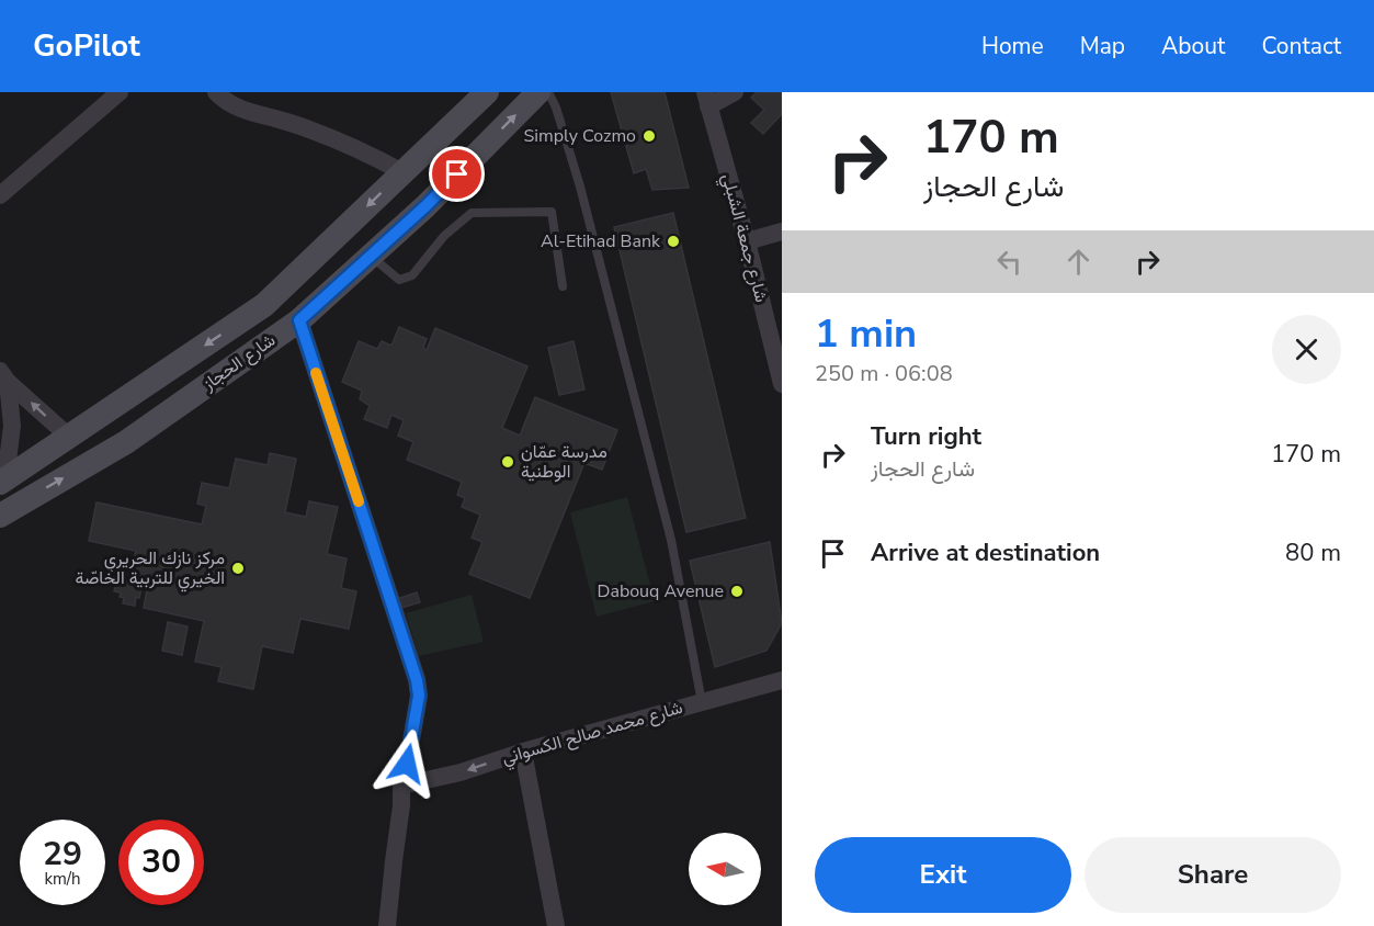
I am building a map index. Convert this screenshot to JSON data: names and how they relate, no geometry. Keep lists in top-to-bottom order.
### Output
{
  "streets": {
    "main road": ["شارع الحجاز"],
    "street": ["شارع جمعة الشبلي", "شارع محمد صالح الكسواني"]
  },
  "places": [
    "Simply Cozmo",
    "Al-Etihad Bank",
    "مدرسة عمّان الوطنية",
    "مركز نازك الحريري الخيري للتربية الخاصّة",
    "Dabouq Avenue"
  ],
  "north": "left",
  "page": {
    "header": "GoPilot",
    "nav": [
      "Home",
      "Map",
      "About",
      "Contact"
    ],
    "turn": ["170 m", "شارع الحجاز"],
    "heading": ["1 min", "250 m · 06:08"],
    "list": [
      {
        "name": "Turn right",
        "note": "شارع الحجاز",
        "value": "170 m"
      },
      {
        "name": "Arrive at destination",
        "value": "80 m"
      }
    ],
    "speed": "29 km/h",
    "limit": "30",
    "buttons": ["Exit", "Share"]
  }
}
